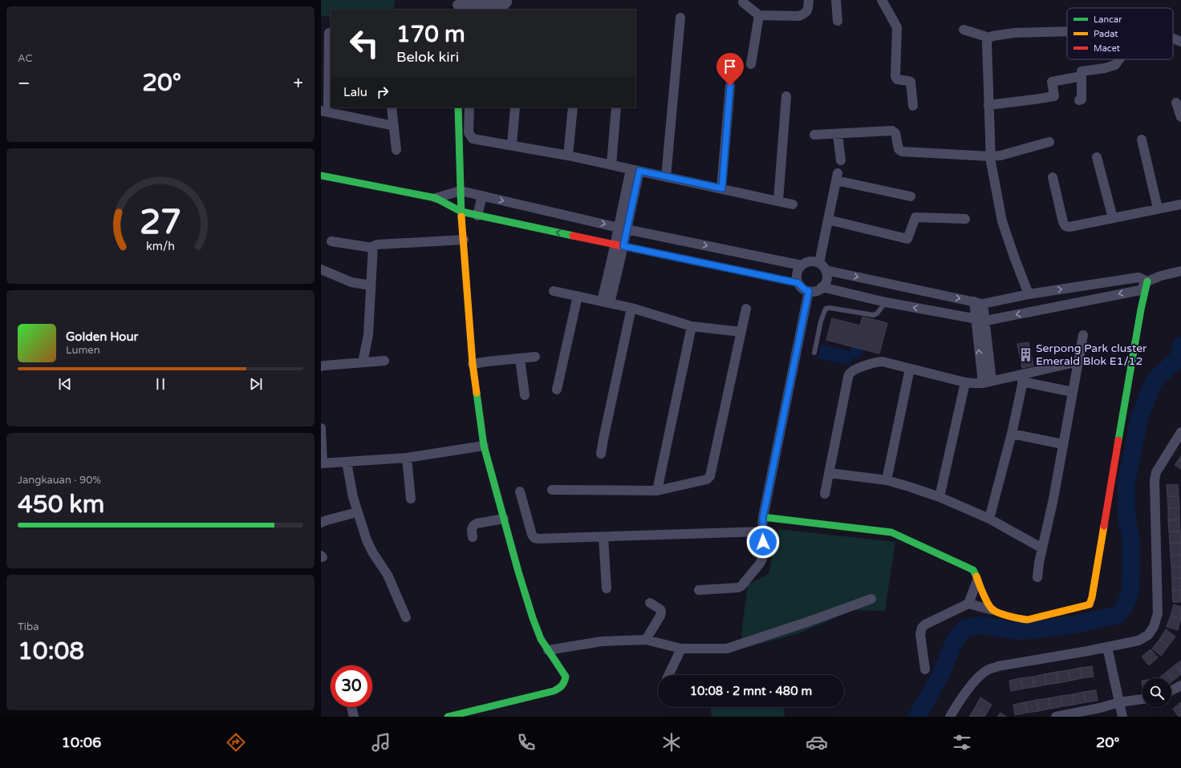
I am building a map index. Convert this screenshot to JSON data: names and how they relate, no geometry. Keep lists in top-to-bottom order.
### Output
{
  "places": {
    "building": ["Serpong Park cluster Emerald Blok E1/12"]
  },
  "legend": ["Lancar", "Padat", "Macet"],
  "page": {
    "tile": [
      "AC",
      ["Jangkauan · 90%", "450 km"],
      ["Tiba", "10:08"]
    ],
    "turn": ["170 m", "Belok kiri"],
    "heat": ["−", "20°", "+"],
    "then": "Lalu",
    "song": ["Golden Hour", "Lumen"],
    "limit": "30",
    "trip": "10:08 · 2 mnt · 480 m",
    "tabs": ["10:06", "20°"],
    "gauge": ["27", "km/h"]
  }
}
